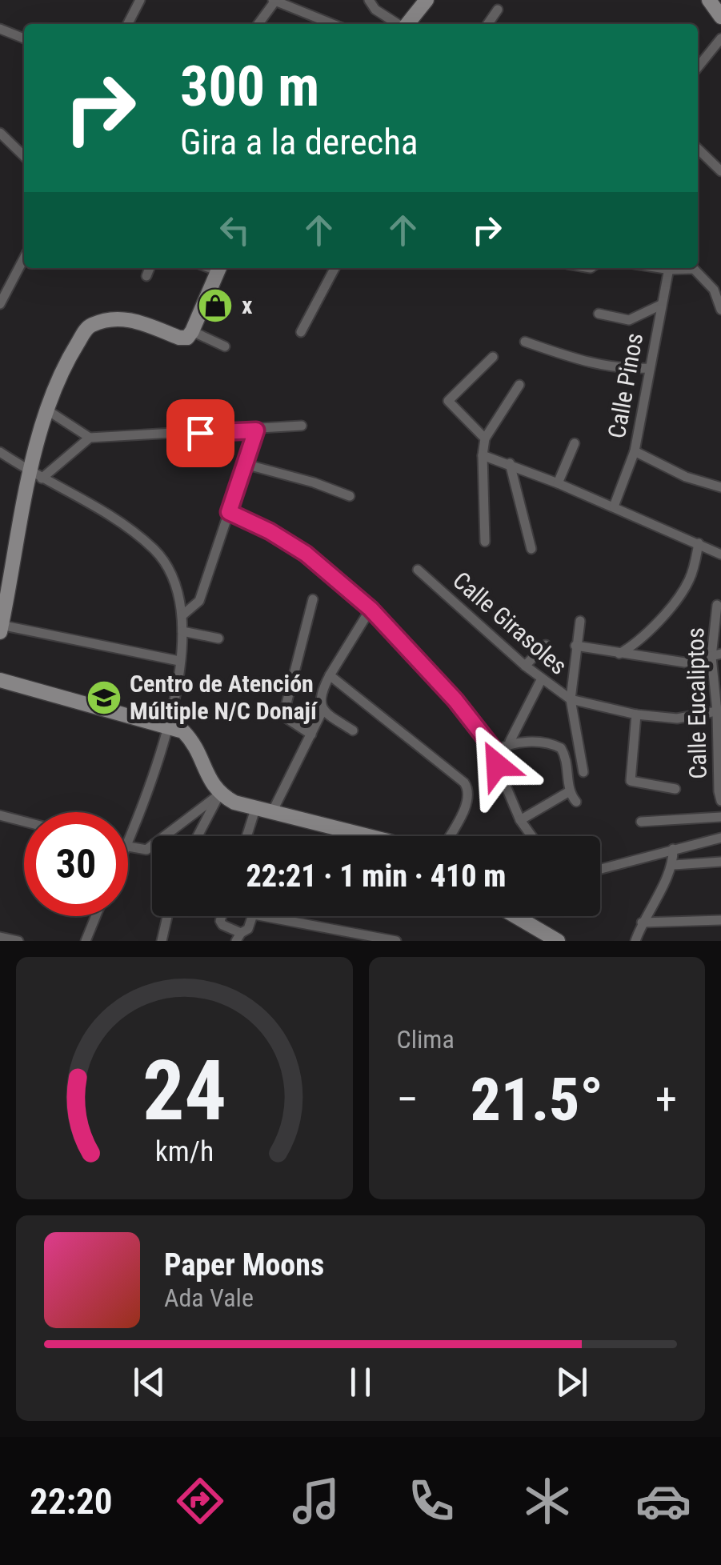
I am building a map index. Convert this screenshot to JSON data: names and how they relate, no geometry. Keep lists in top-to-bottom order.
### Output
{
  "streets": {
    "street": ["Calle Pinos", "Calle Girasoles", "Calle Eucaliptos"]
  },
  "crossings": [
    ["Calle Girasoles", "Calle Eucaliptos"]
  ],
  "places": {
    "shop": ["x"],
    "school or university": ["Centro de Atención Múltiple N/C Donají"]
  },
  "page": {
    "turn": ["300 m", "Gira a la derecha"],
    "limit": "30",
    "trip": "22:21 · 1 min · 410 m",
    "tile": "Clima",
    "heat": ["−", "21.5°", "+"],
    "song": ["Paper Moons", "Ada Vale"],
    "tabs": "22:20",
    "gauge": ["24", "km/h"]
  }
}
